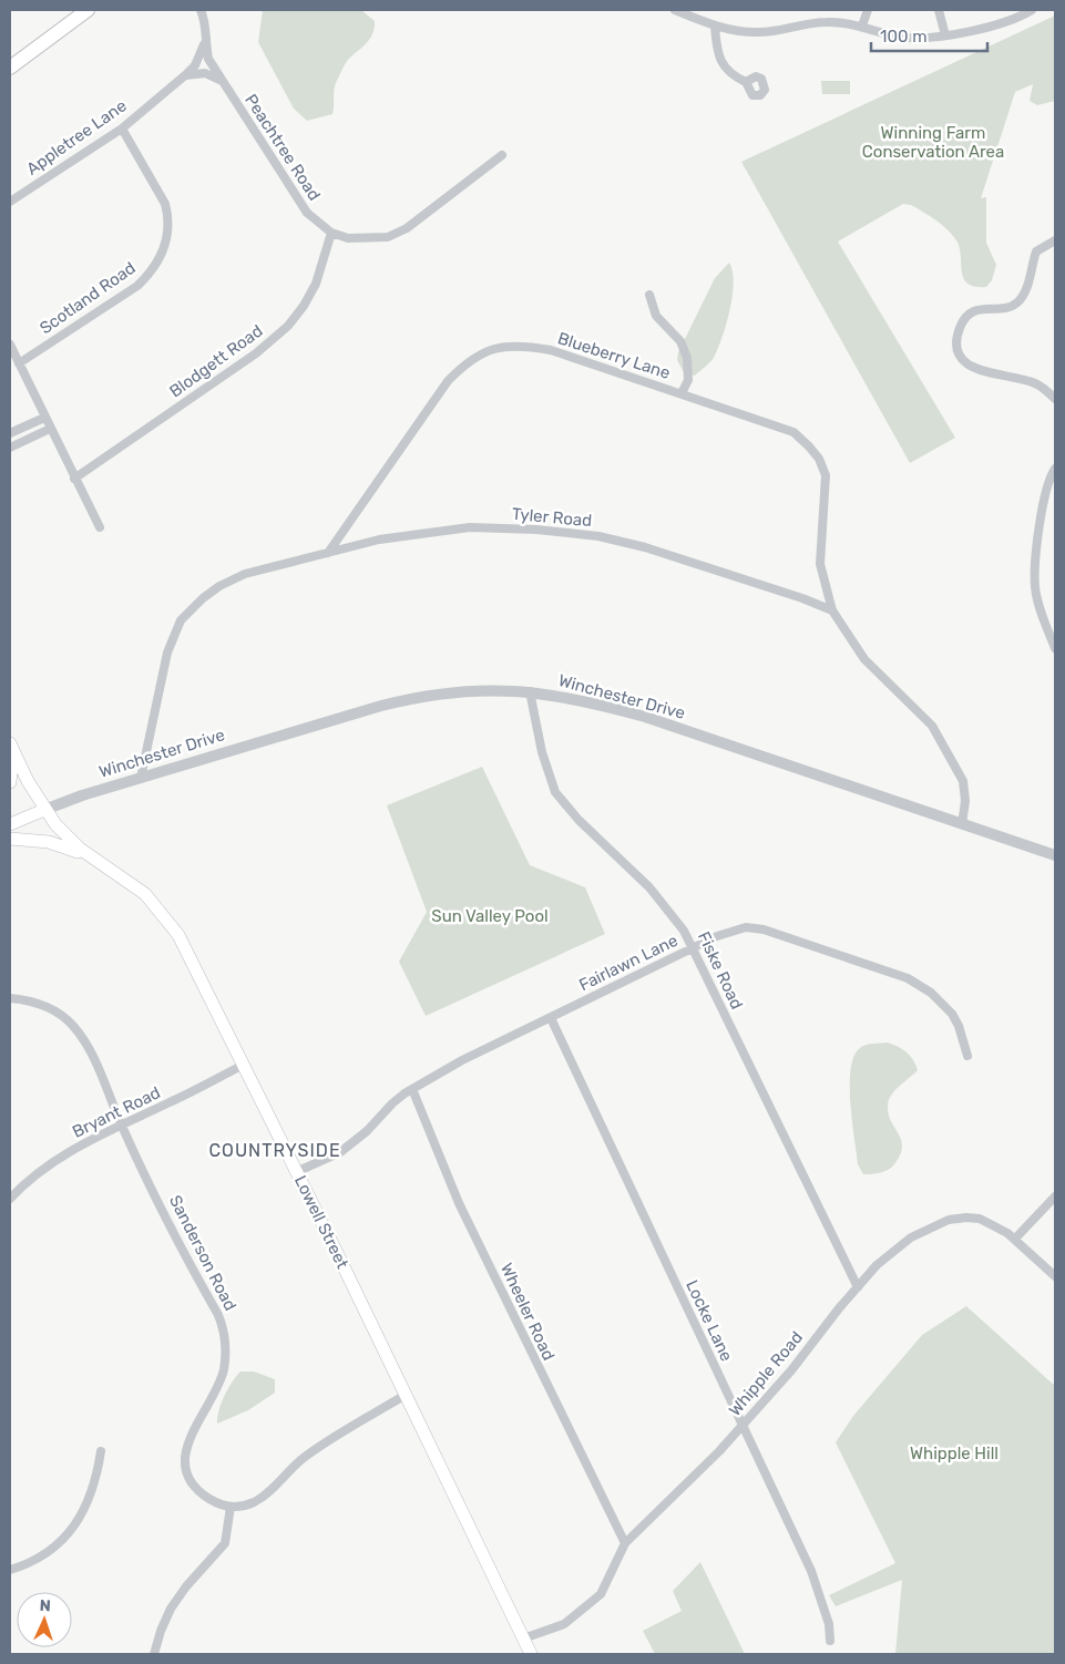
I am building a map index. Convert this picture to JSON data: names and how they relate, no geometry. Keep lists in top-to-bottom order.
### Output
{
  "streets": {
    "main road": ["Lowell Street"],
    "street": [
      "Appletree Lane",
      "Peachtree Road",
      "Scotland Road",
      "Blueberry Lane",
      "Blodgett Road",
      "Tyler Road",
      "Winchester Drive",
      "Fairlawn Lane",
      "Fiske Road",
      "Bryant Road",
      "Sanderson Road",
      "Wheeler Road",
      "Locke Lane",
      "Whipple Road"
    ]
  },
  "crossings": [
    ["Appletree Lane", "Peachtree Road"],
    ["Appletree Lane", "Scotland Road"],
    ["Peachtree Road", "Blodgett Road"],
    ["Blueberry Lane", "Tyler Road"],
    ["Tyler Road", "Winchester Drive"],
    ["Winchester Drive", "Fiske Road"],
    ["Winchester Drive", "Lowell Street"],
    ["Fairlawn Lane", "Fiske Road"],
    ["Fairlawn Lane", "Lowell Street"],
    ["Fairlawn Lane", "Wheeler Road"],
    ["Fairlawn Lane", "Locke Lane"],
    ["Fiske Road", "Whipple Road"],
    ["Bryant Road", "Lowell Street"],
    ["Bryant Road", "Sanderson Road"],
    ["Lowell Street", "Whipple Road"],
    ["Wheeler Road", "Whipple Road"],
    ["Locke Lane", "Whipple Road"]
  ],
  "districts": ["COUNTRYSIDE"],
  "parks": ["Winning Farm Conservation Area", "Sun Valley Pool", "Whipple Hill"],
  "scale_bar": "100 m",
  "north": "top"
}
